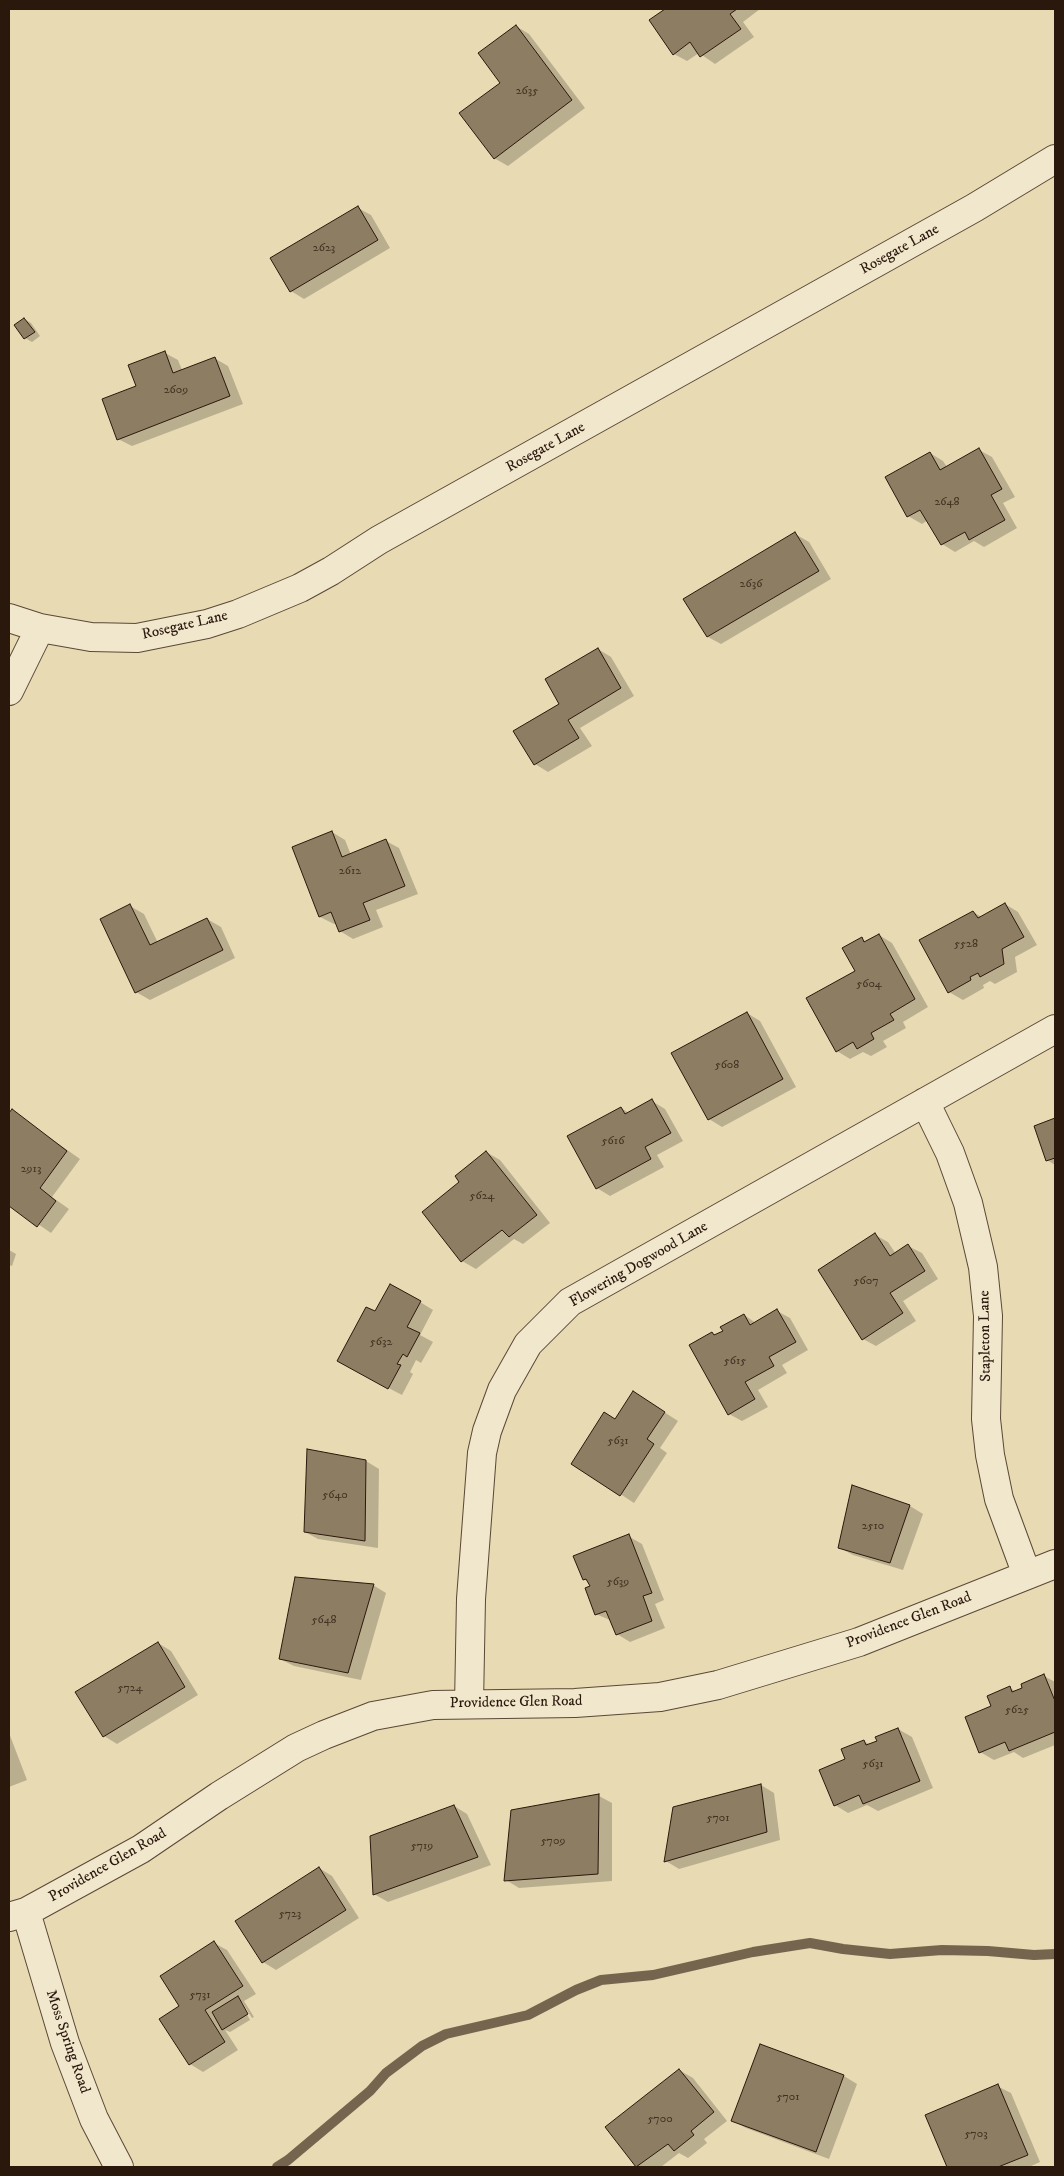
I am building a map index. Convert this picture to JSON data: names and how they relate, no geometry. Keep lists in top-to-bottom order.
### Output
{
  "streets": {
    "street": [
      "Rosegate Lane",
      "Flowering Dogwood Lane",
      "Stapleton Lane",
      "Providence Glen Road",
      "Moss Spring Road"
    ]
  },
  "crossings": [
    ["Flowering Dogwood Lane", "Stapleton Lane"],
    ["Flowering Dogwood Lane", "Providence Glen Road"],
    ["Stapleton Lane", "Providence Glen Road"],
    ["Providence Glen Road", "Moss Spring Road"]
  ],
  "house_numbers": [
    "2635",
    "2623",
    "2609",
    "2648",
    "2636",
    "2612",
    "5528",
    "5604",
    "5608",
    "5616",
    "2913",
    "5624",
    "5607",
    "5632",
    "5615",
    "5631",
    "5640",
    "2510",
    "5639",
    "5648",
    "5724",
    "5625",
    "5631",
    "5701",
    "5709",
    "5719",
    "5723",
    "5731",
    "5701",
    "5700",
    "5703"
  ]
}
